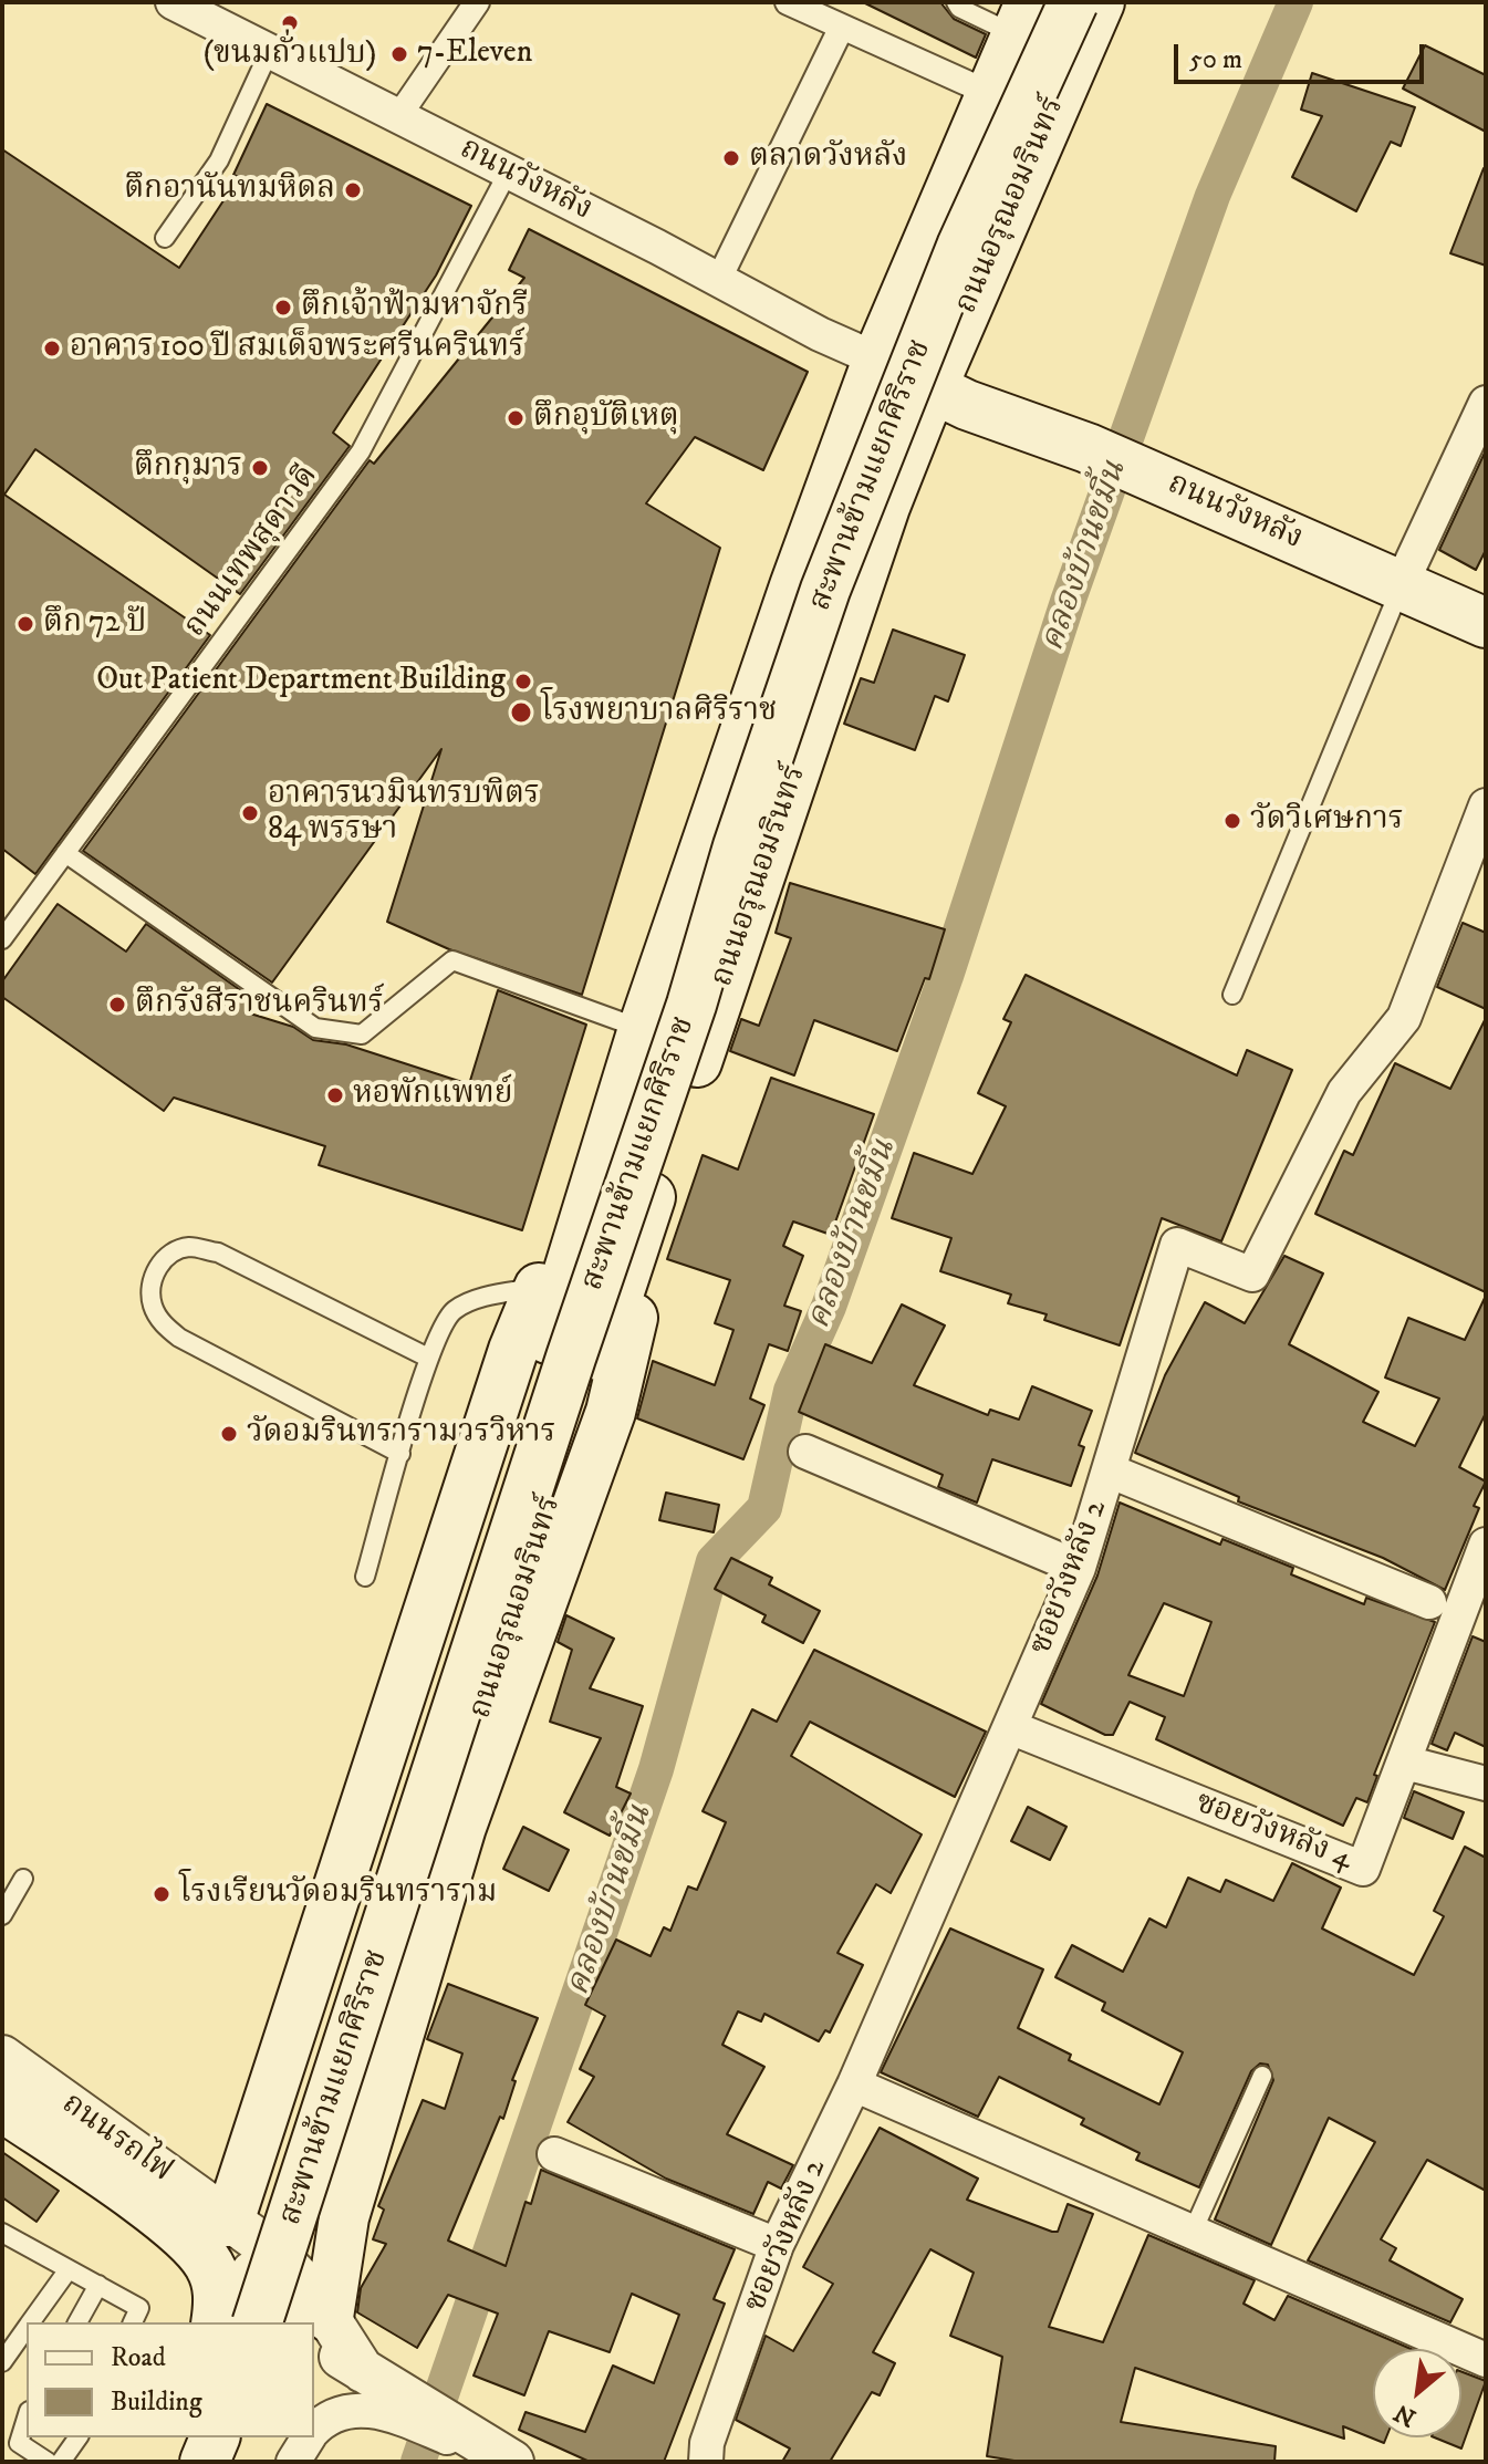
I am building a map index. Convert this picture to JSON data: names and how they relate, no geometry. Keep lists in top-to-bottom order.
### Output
{
  "streets": {
    "main road": ["ถนนวังหลัง", "ถนนอรุณอมรินทร์", "สะพานข้ามแยกศิริราช"],
    "street": ["ซอยวังหลัง 2", "ซอยวังหลัง 4", "ถนนรถไฟ"],
    "lane": ["ถนนเทพสุดาวดี"]
  },
  "crossings": [
    ["ถนนวังหลัง", "ถนนอรุณอมรินทร์"],
    ["ถนนวังหลัง", "ถนนเทพสุดาวดี"],
    ["ซอยวังหลัง 2", "ซอยวังหลัง 4"]
  ],
  "water": ["คลองบ้านขมิ้น"],
  "places": [
    "(ขนมถั่วแปบ)",
    "7-Eleven",
    "ตลาดวังหลัง",
    "ตึกอานันทมหิดล",
    "ตึกเจ้าฟ้ามหาจักรี",
    "อาคาร 100 ปี สมเด็จพระศรีนครินทร์",
    "ตึกอุบัติเหตุ",
    "ตึกกุมาร",
    "ตึก 72 ปั",
    "Out Patient Department Building",
    "โรงพยาบาลศิริราช",
    "อาคารนวมินทรบพิตร 84 พรรษา",
    "วัดวิเศษการ",
    "ตึกรังสีราชนครินทร์",
    "หอพักแพทย์",
    "วัดอมรินทรารามวรวิหาร",
    "โรงเรียนวัดอมรินทราราม"
  ],
  "legend": ["Road", "Building"],
  "scale_bar": "50 m",
  "north": "bottom left"
}
